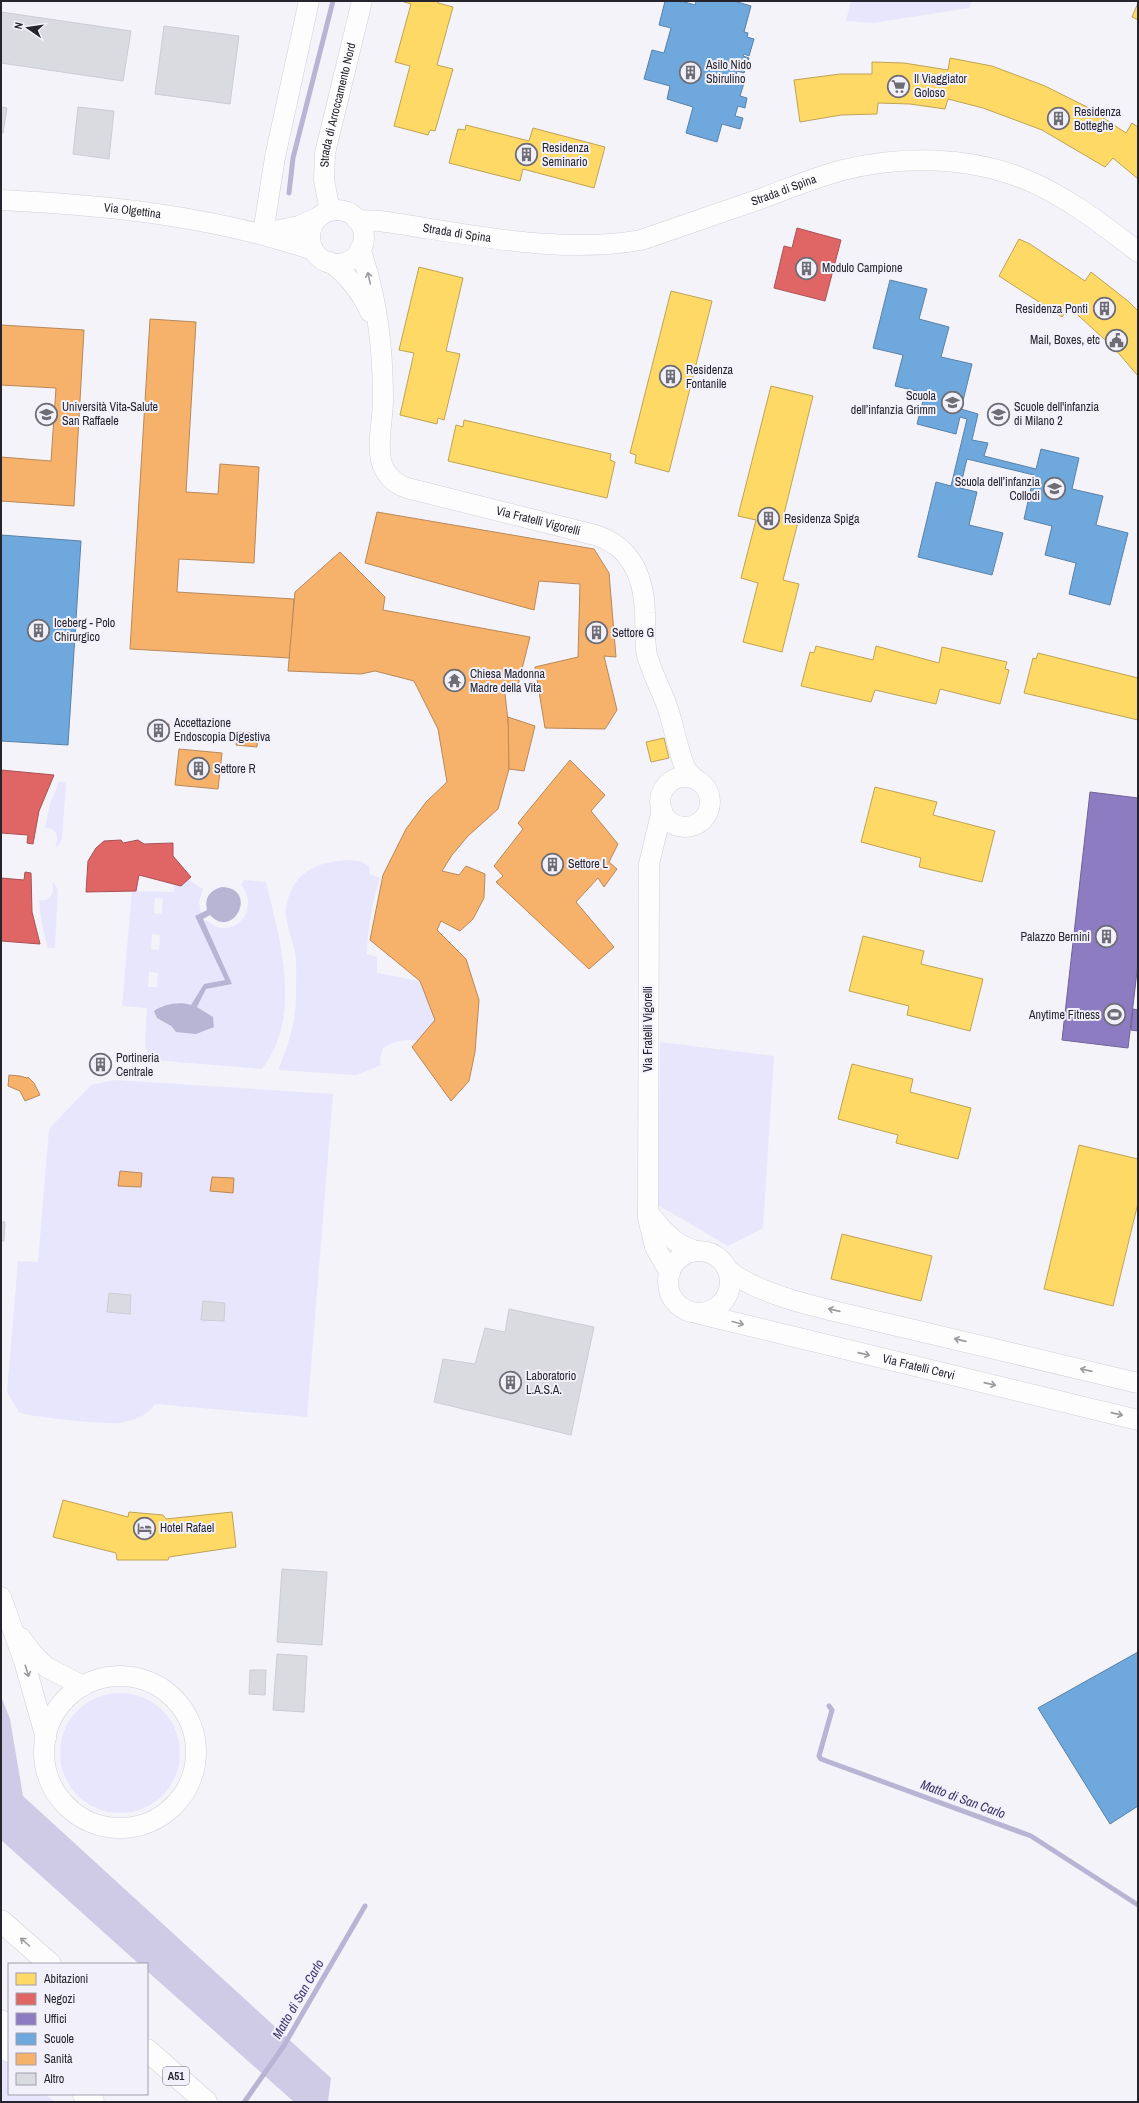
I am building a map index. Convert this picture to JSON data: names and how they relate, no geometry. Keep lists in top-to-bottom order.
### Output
{
  "streets": {
    "highway": ["A51"],
    "street": [
      "Strada di Arroccamento Nord",
      "Strada di Spina",
      "Via Olgettina",
      "Via Fratelli Vigorelli",
      "Via Fratelli Cervi"
    ]
  },
  "crossings": [
    ["Strada di Arroccamento Nord", "Strada di Spina"],
    ["Strada di Arroccamento Nord", "Via Olgettina"],
    ["Strada di Arroccamento Nord", "Via Fratelli Vigorelli"],
    ["Strada di Spina", "Via Olgettina"],
    ["Strada di Spina", "Via Fratelli Vigorelli"],
    ["Via Olgettina", "Via Fratelli Vigorelli"],
    ["Via Fratelli Vigorelli", "Via Fratelli Cervi"]
  ],
  "water": ["Matto di San Carlo"],
  "places": {
    "building": [
      "Asilo Nido Sbirulino",
      "Residenza Botteghe",
      "Residenza Seminario",
      "Modulo Campione",
      "Residenza Ponti",
      "Residenza Fontanile",
      "Residenza Spiga",
      "Iceberg - Polo Chirurgico",
      "Settore G",
      "Accettazione Endoscopia Digestiva",
      "Settore R",
      "Settore L",
      "Palazzo Bernini",
      "Portineria Centrale",
      "Laboratorio L.A.S.A."
    ],
    "supermarket": ["Il Viaggiator Goloso"],
    "public building": ["Mail, Boxes, etc"],
    "school or university": [
      "Scuola dell’infanzia Grimm",
      "Università Vita-Salute San Raffaele",
      "Scuole dell'infanzia di Milano 2",
      "Scuola dell’infanzia Collodi"
    ],
    "temple": ["Chiesa Madonna Madre della Vita"],
    "sports": ["Anytime Fitness"],
    "hotel": ["Hotel Rafael"]
  },
  "legend": [
    "Abitazioni",
    "Negozi",
    "Uffici",
    "Scuole",
    "Sanità",
    "Altro"
  ],
  "north": "left"
}
